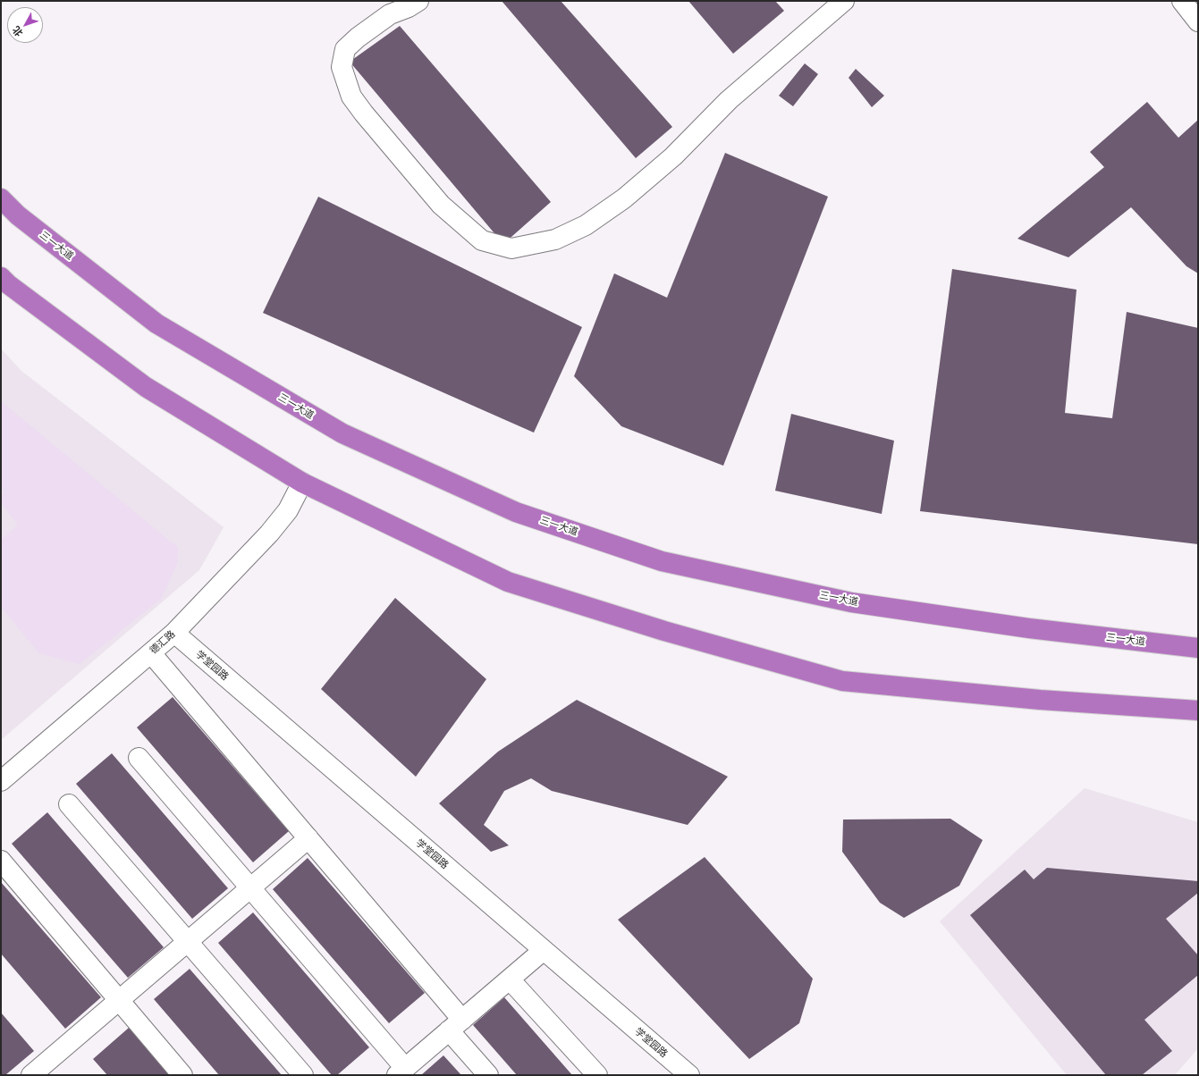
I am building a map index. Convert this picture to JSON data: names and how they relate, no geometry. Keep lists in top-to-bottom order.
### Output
{
  "streets": {
    "highway": ["三一大道"],
    "street": ["德汇路", "学堂园路"]
  },
  "crossings": [
    ["德汇路", "学堂园路"]
  ],
  "north": "bottom left"
}
